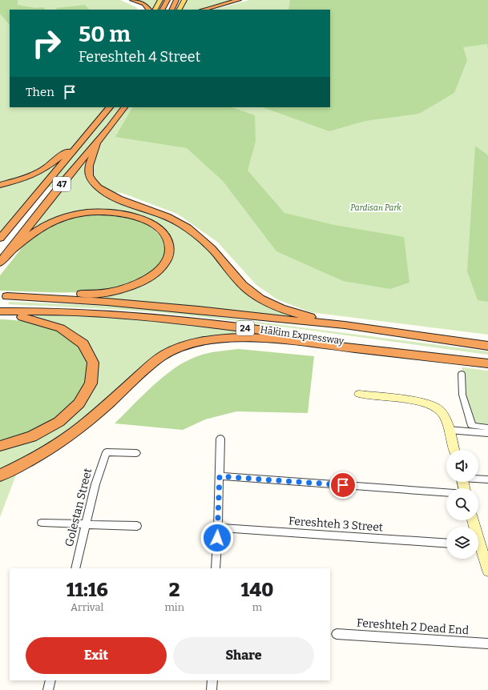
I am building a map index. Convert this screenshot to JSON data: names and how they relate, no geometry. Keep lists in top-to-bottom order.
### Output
{
  "streets": {
    "highway": ["47", "24", "Hakim Expressway"],
    "street": ["Golestan Street", "Fereshteh 3 Street", "Fereshteh 2 Dead End"]
  },
  "parks": ["Pardisan Park"],
  "page": {
    "turn": ["50 m", "Fereshteh 4 Street"],
    "then": "Then",
    "eta": [
      "11:16",
      "Arrival",
      "2",
      "min",
      "140",
      "m"
    ],
    "buttons": ["Exit", "Share"]
  }
}
